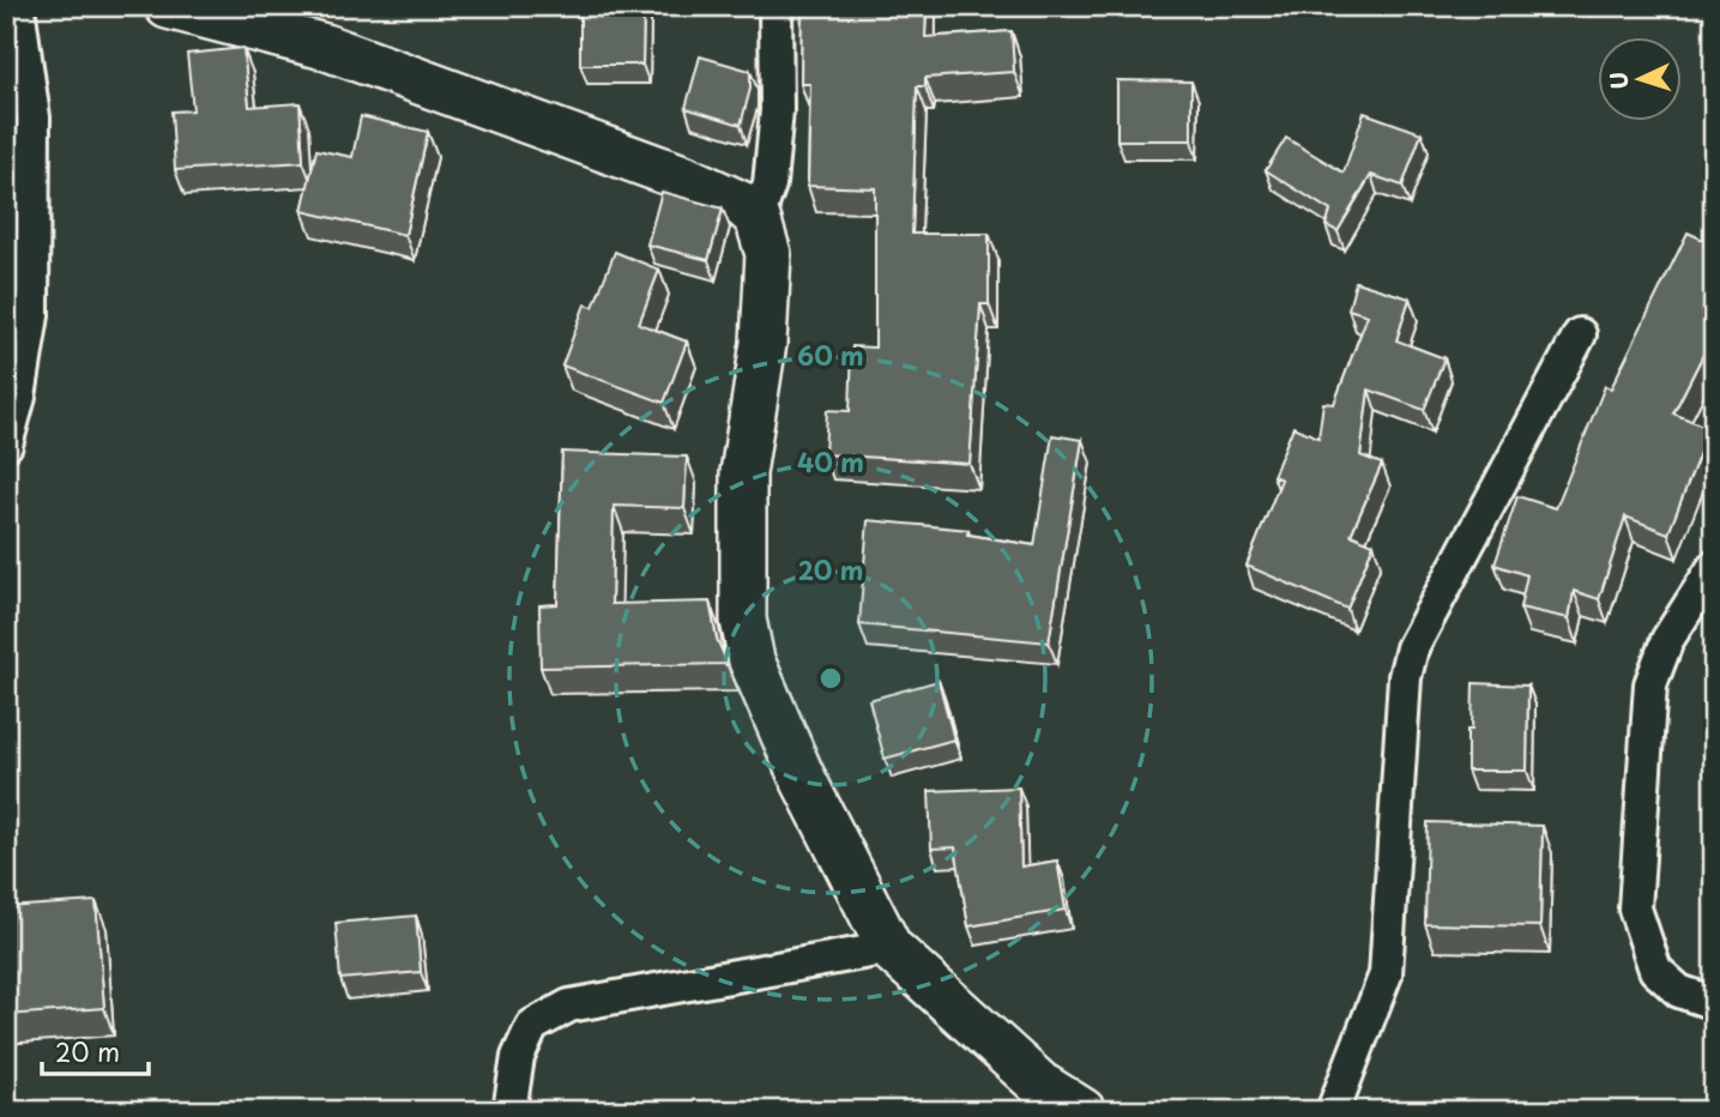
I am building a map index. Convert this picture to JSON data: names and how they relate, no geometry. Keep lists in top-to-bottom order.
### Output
{
  "scale_bar": "20 m",
  "north": "left",
  "rings": ["60 m", "40 m", "20 m"]
}
